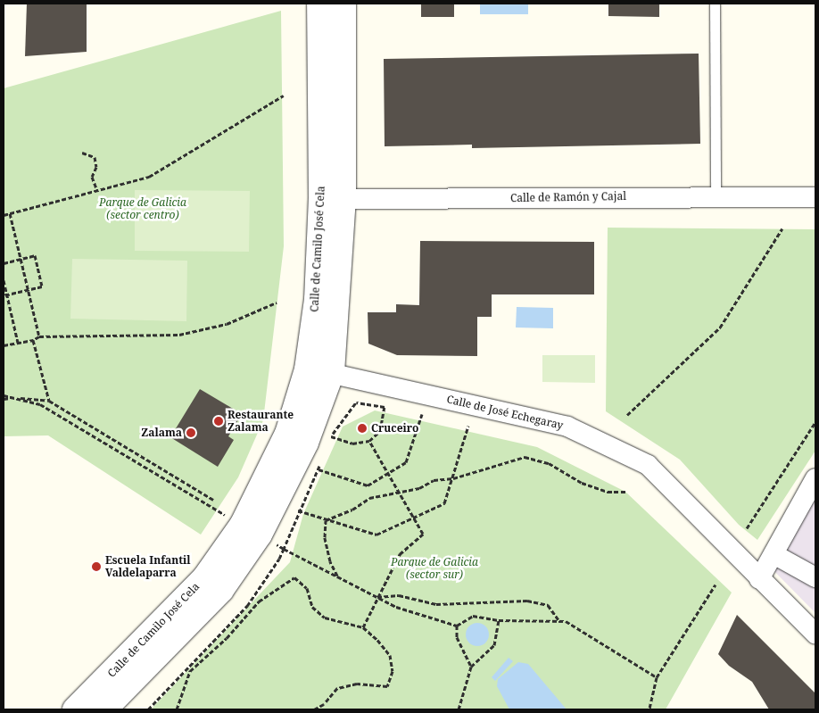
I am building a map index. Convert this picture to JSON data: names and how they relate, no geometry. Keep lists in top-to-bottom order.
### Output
{
  "streets": {
    "street": ["Calle de Ramón y Cajal", "Calle de Camilo José Cela", "Calle de José Echegaray"]
  },
  "crossings": [
    ["Calle de Ramón y Cajal", "Calle de Camilo José Cela"],
    ["Calle de Camilo José Cela", "Calle de José Echegaray"]
  ],
  "parks": ["Parque de Galicia (sector centro)", "Parque de Galicia (sector sur)"],
  "places": [
    "Restaurante Zalama",
    "Cruceiro",
    "Zalama",
    "Escuela Infantil Valdelaparra"
  ]
}
